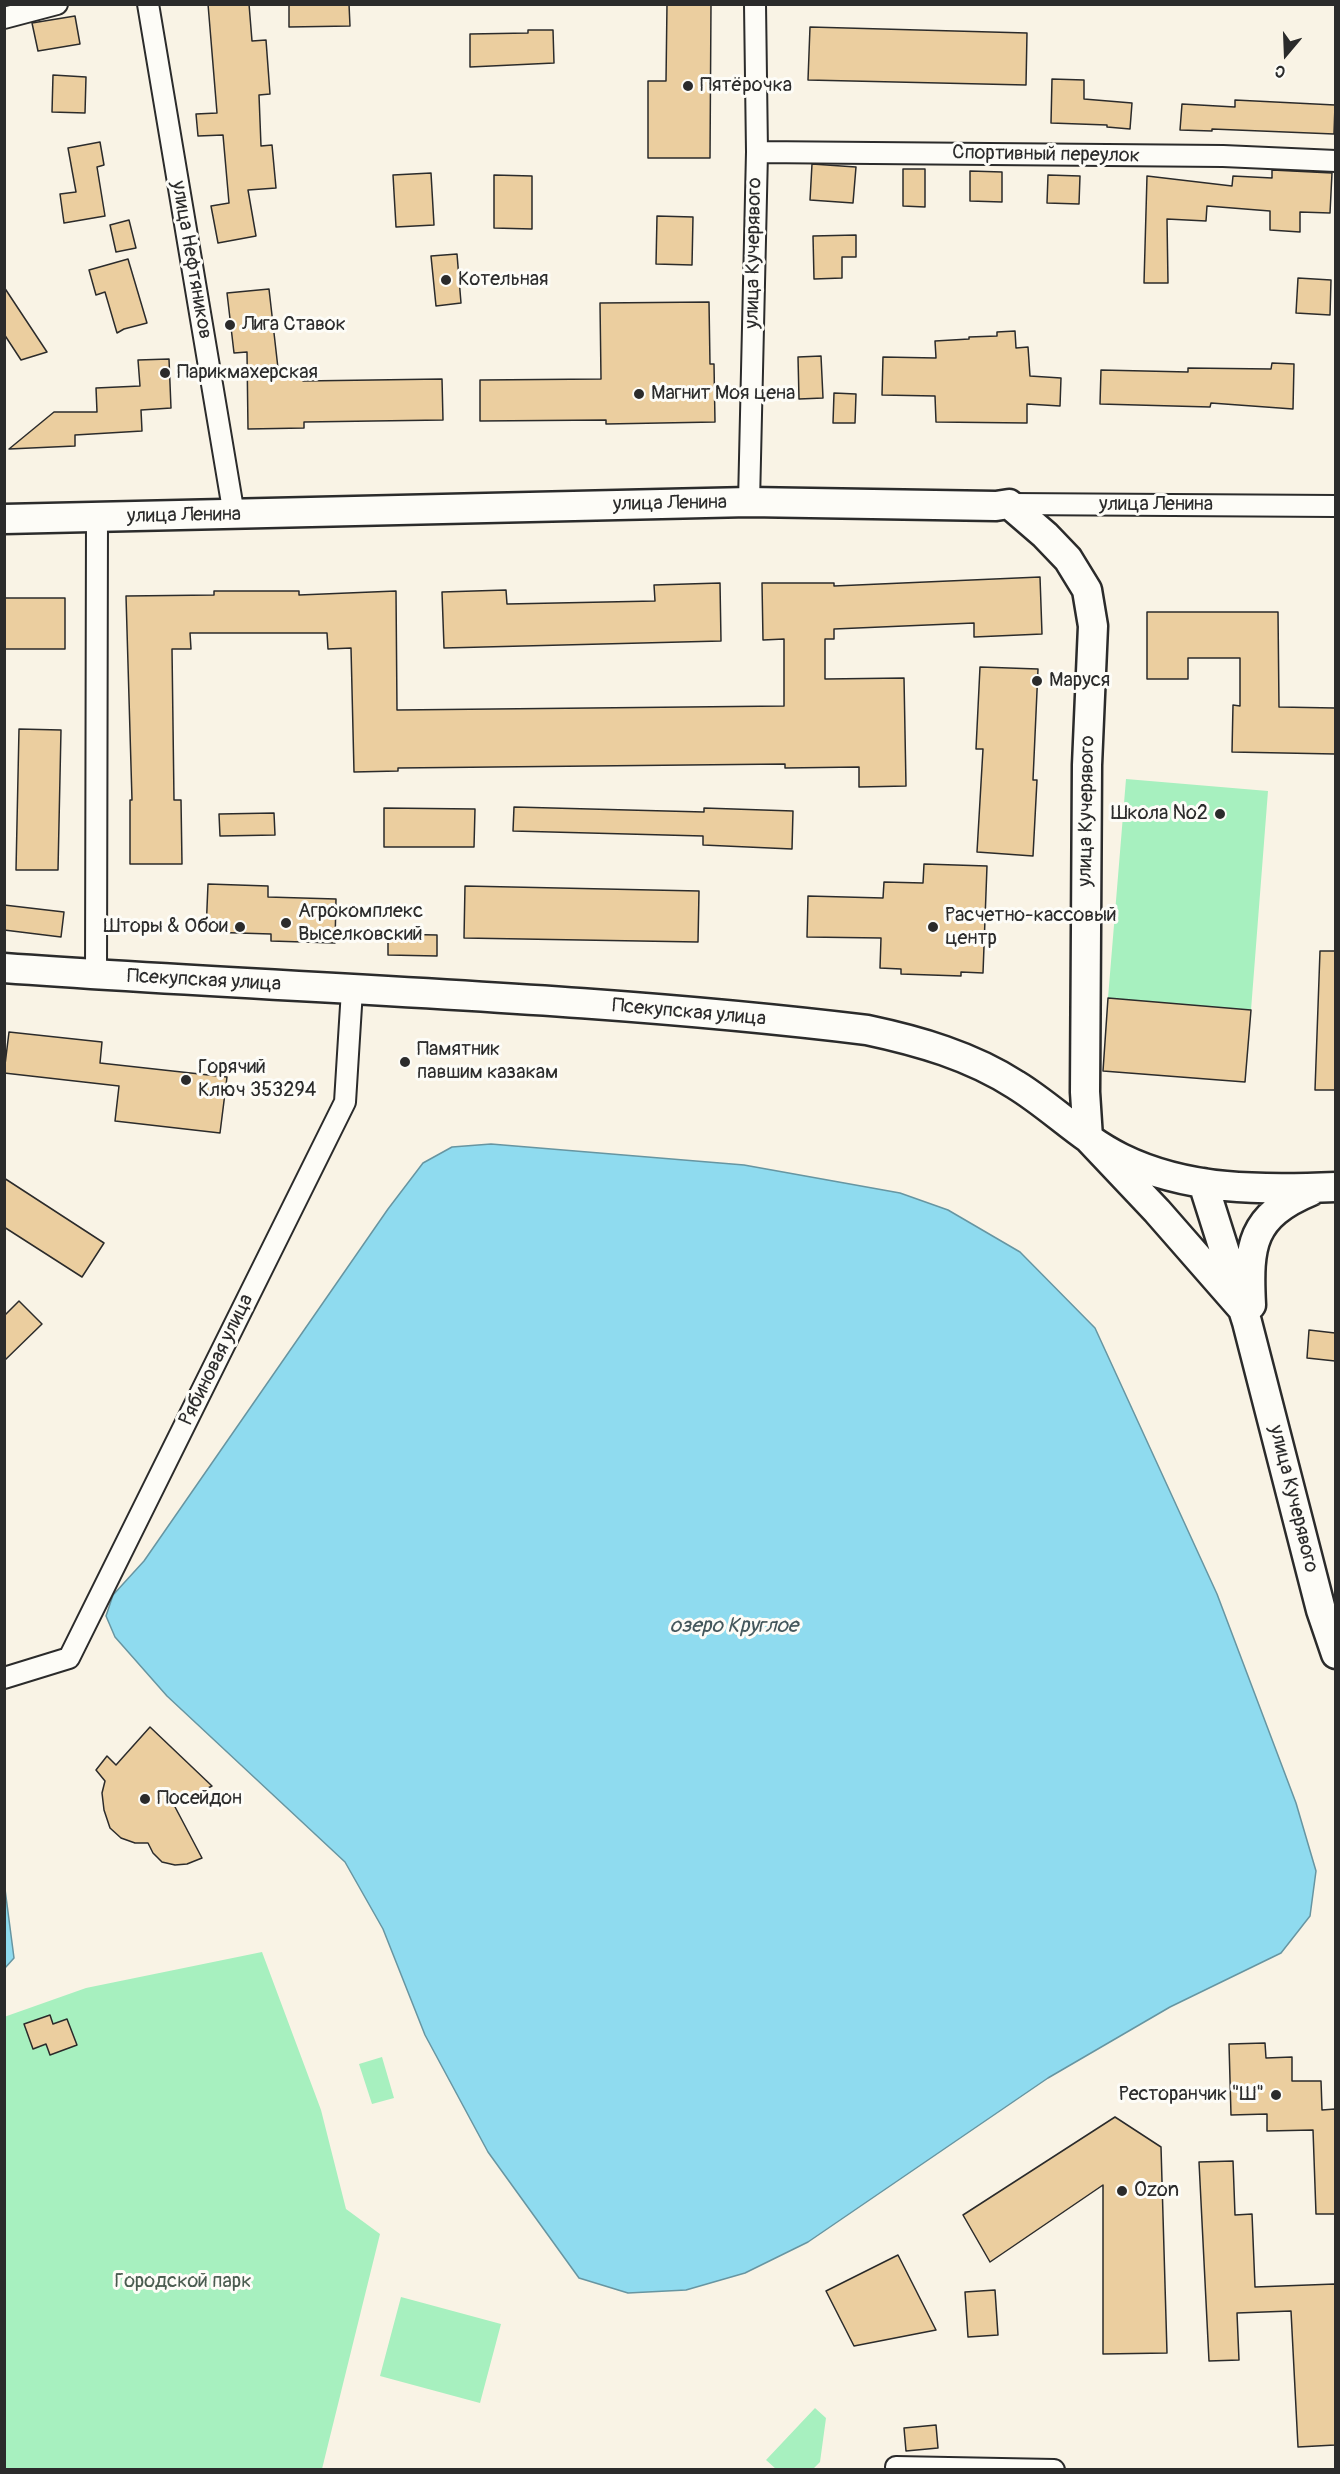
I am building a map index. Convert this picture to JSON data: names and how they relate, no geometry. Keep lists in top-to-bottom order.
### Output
{
  "streets": {
    "street": [
      "Спортивный переулок",
      "улица Кучерявого",
      "улица Нефтяников",
      "улица Ленина",
      "Псекупская улица",
      "Рябиновая улица"
    ]
  },
  "crossings": [
    ["Спортивный переулок", "улица Кучерявого"],
    ["улица Кучерявого", "улица Ленина"],
    ["улица Кучерявого", "Псекупская улица"],
    ["улица Нефтяников", "улица Ленина"],
    ["Псекупская улица", "Рябиновая улица"]
  ],
  "water": ["озеро Круглое"],
  "parks": ["Городской парк"],
  "places": [
    "Пятёрочка",
    "Котельная",
    "Лига Ставок",
    "Парикмахерская",
    "Магнит Моя цена",
    "Маруся",
    "Школа №2",
    "Агрокомплекс Выселковский",
    "Шторы & Обои",
    "Расчетно-кассовый центр",
    "Памятник павшим казакам",
    "Горячий Ключ 353294",
    "Посейдон",
    "Ресторанчик \"Ш\"",
    "Ozon"
  ],
  "north": "bottom"
}
